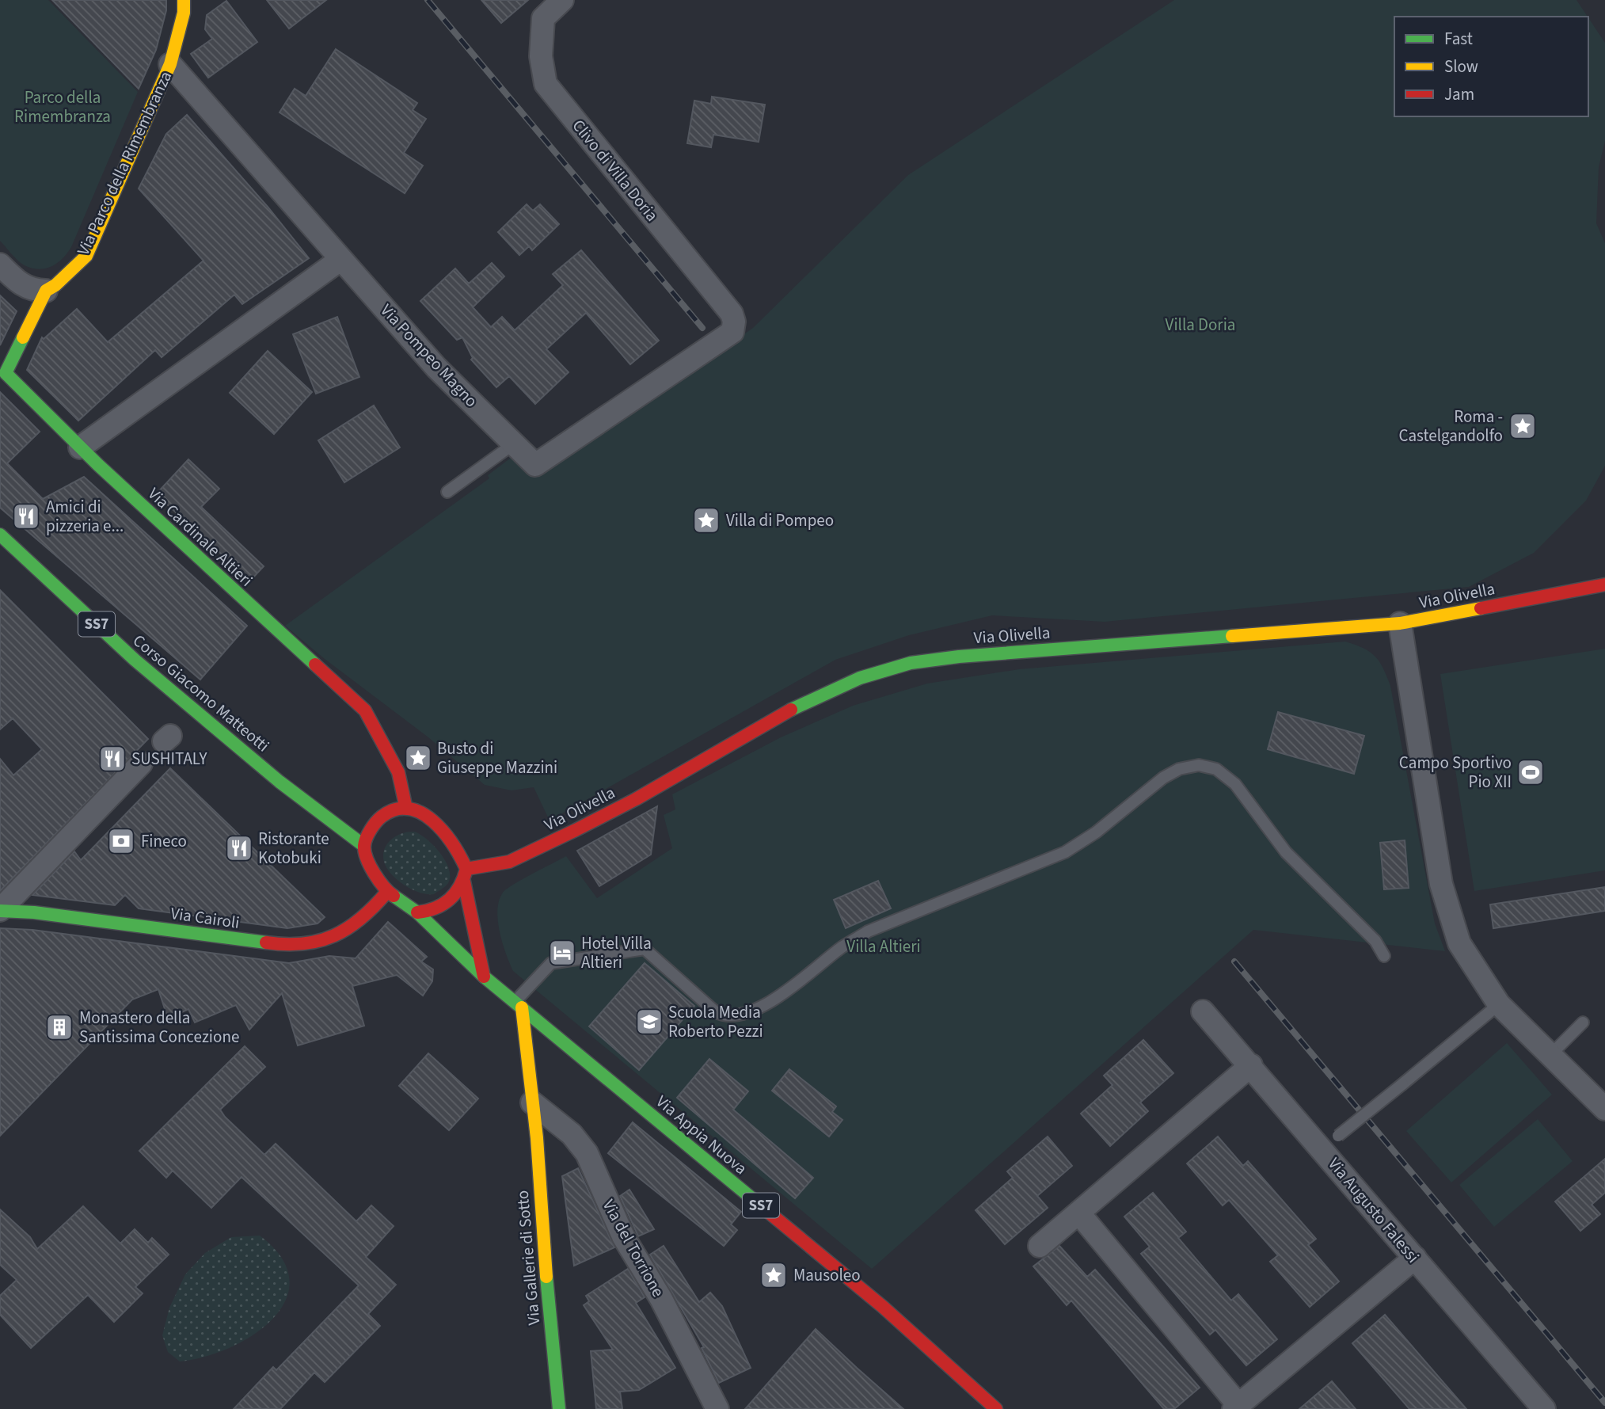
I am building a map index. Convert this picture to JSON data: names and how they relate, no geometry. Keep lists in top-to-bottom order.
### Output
{
  "streets": {
    "main road": [
      "Via Parco della Rimembranza",
      "Via Cardinale Altieri",
      "Via Olivella",
      "SS7",
      "Corso Giacomo Matteotti",
      "Via Cairoli",
      "Via Appia Nuova",
      "Via Gallerie di Sotto"
    ],
    "street": [
      "Clivo di Villa Doria",
      "Via Pompeo Magno",
      "Via Augusto Falessi",
      "Via del Torrione"
    ]
  },
  "crossings": [
    ["Via Parco della Rimembranza", "Via Pompeo Magno"],
    ["Via Parco della Rimembranza", "Via Cardinale Altieri"],
    ["Clivo di Villa Doria", "Via Pompeo Magno"],
    ["Via Cardinale Altieri", "Via Olivella"],
    ["Via Cardinale Altieri", "Corso Giacomo Matteotti"],
    ["Via Cardinale Altieri", "Via Cairoli"],
    ["Via Cardinale Altieri", "Via Appia Nuova"],
    ["Via Olivella", "Corso Giacomo Matteotti"],
    ["Via Olivella", "Via Cairoli"],
    ["Via Olivella", "Via Appia Nuova"],
    ["Corso Giacomo Matteotti", "Via Cairoli"],
    ["Corso Giacomo Matteotti", "Via Appia Nuova"],
    ["Via Cairoli", "Via Appia Nuova"],
    ["Via Appia Nuova", "Via Gallerie di Sotto"],
    ["Via del Torrione", "Via Gallerie di Sotto"]
  ],
  "parks": ["Parco della Rimembranza", "Villa Doria", "Villa Altieri"],
  "places": {
    "place": [
      "Roma - Castelgandolfo",
      "Villa di Pompeo",
      "Busto di Giuseppe Mazzini",
      "Mausoleo"
    ],
    "restaurant": ["Amici di pizzeria e...", "SUSHITALY", "Ristorante Kotobuki"],
    "sports": ["Campo Sportivo Pio XII"],
    "bank": ["Fineco"],
    "hotel": ["Hotel Villa Altieri"],
    "school or university": ["Scuola Media Roberto Pezzi"],
    "building": ["Monastero della Santissima Concezione"]
  },
  "legend": ["Fast", "Slow", "Jam"]
}
